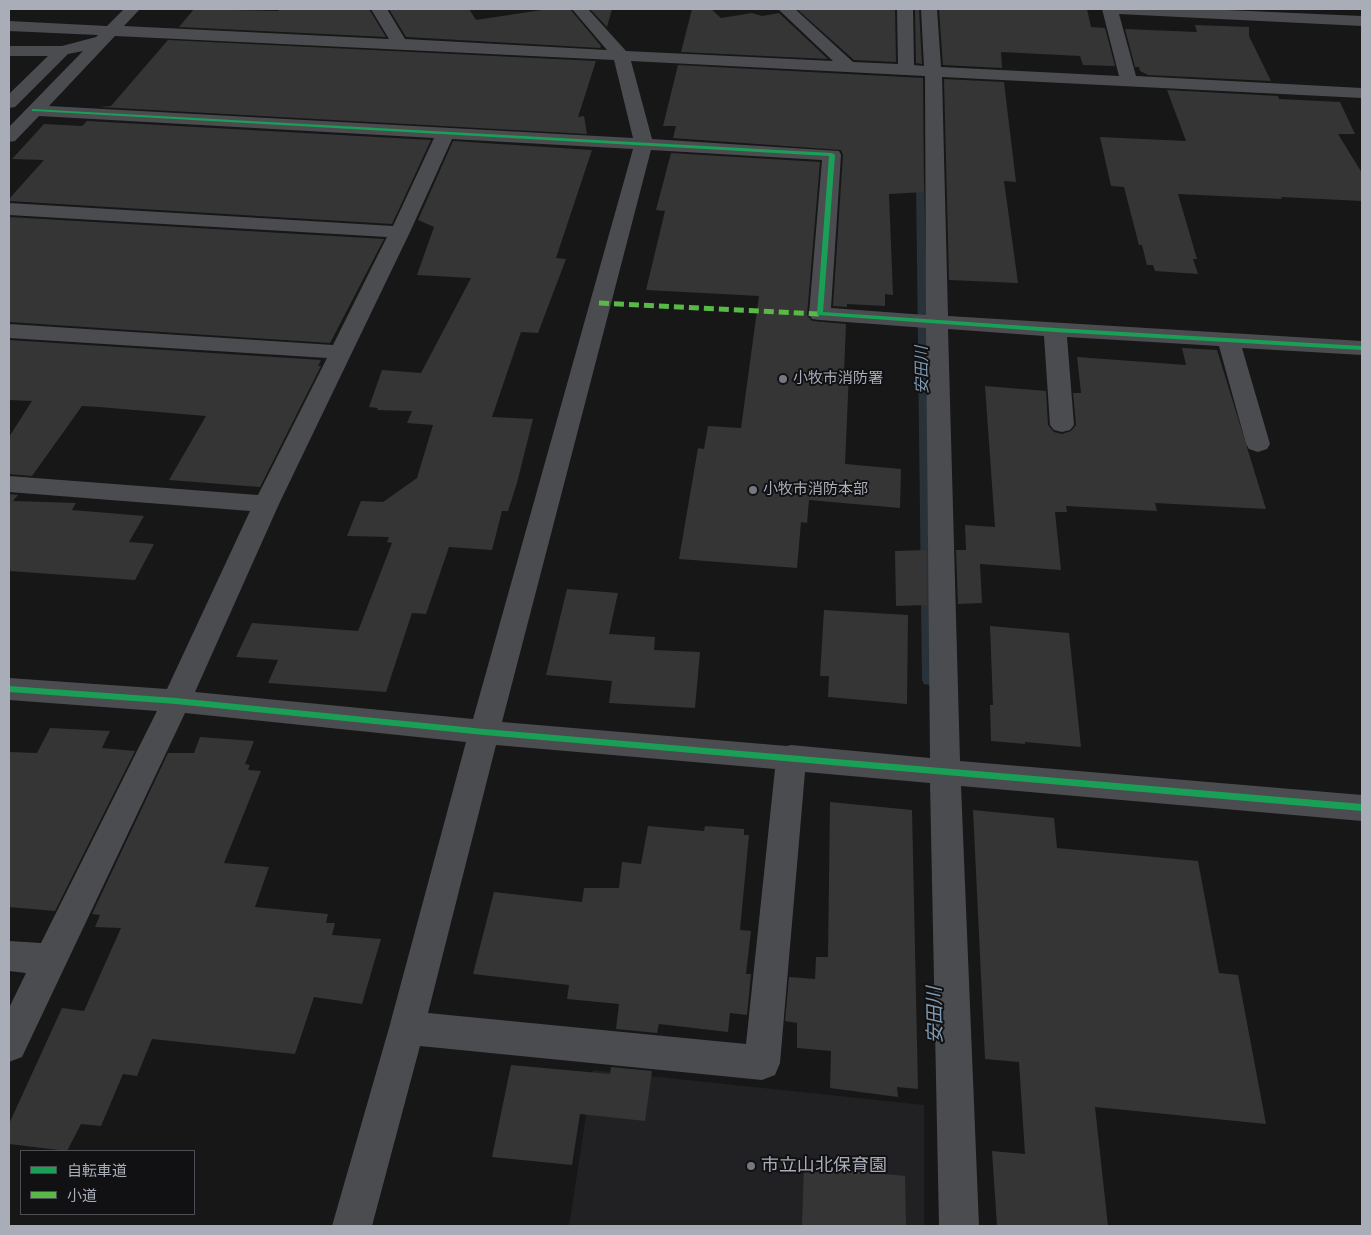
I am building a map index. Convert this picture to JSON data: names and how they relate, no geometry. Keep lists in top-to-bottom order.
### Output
{
  "water": ["安田川"],
  "places": ["小牧市消防署", "小牧市消防本部", "市立山北保育園"],
  "legend": ["自転車道", "小道"]
}
